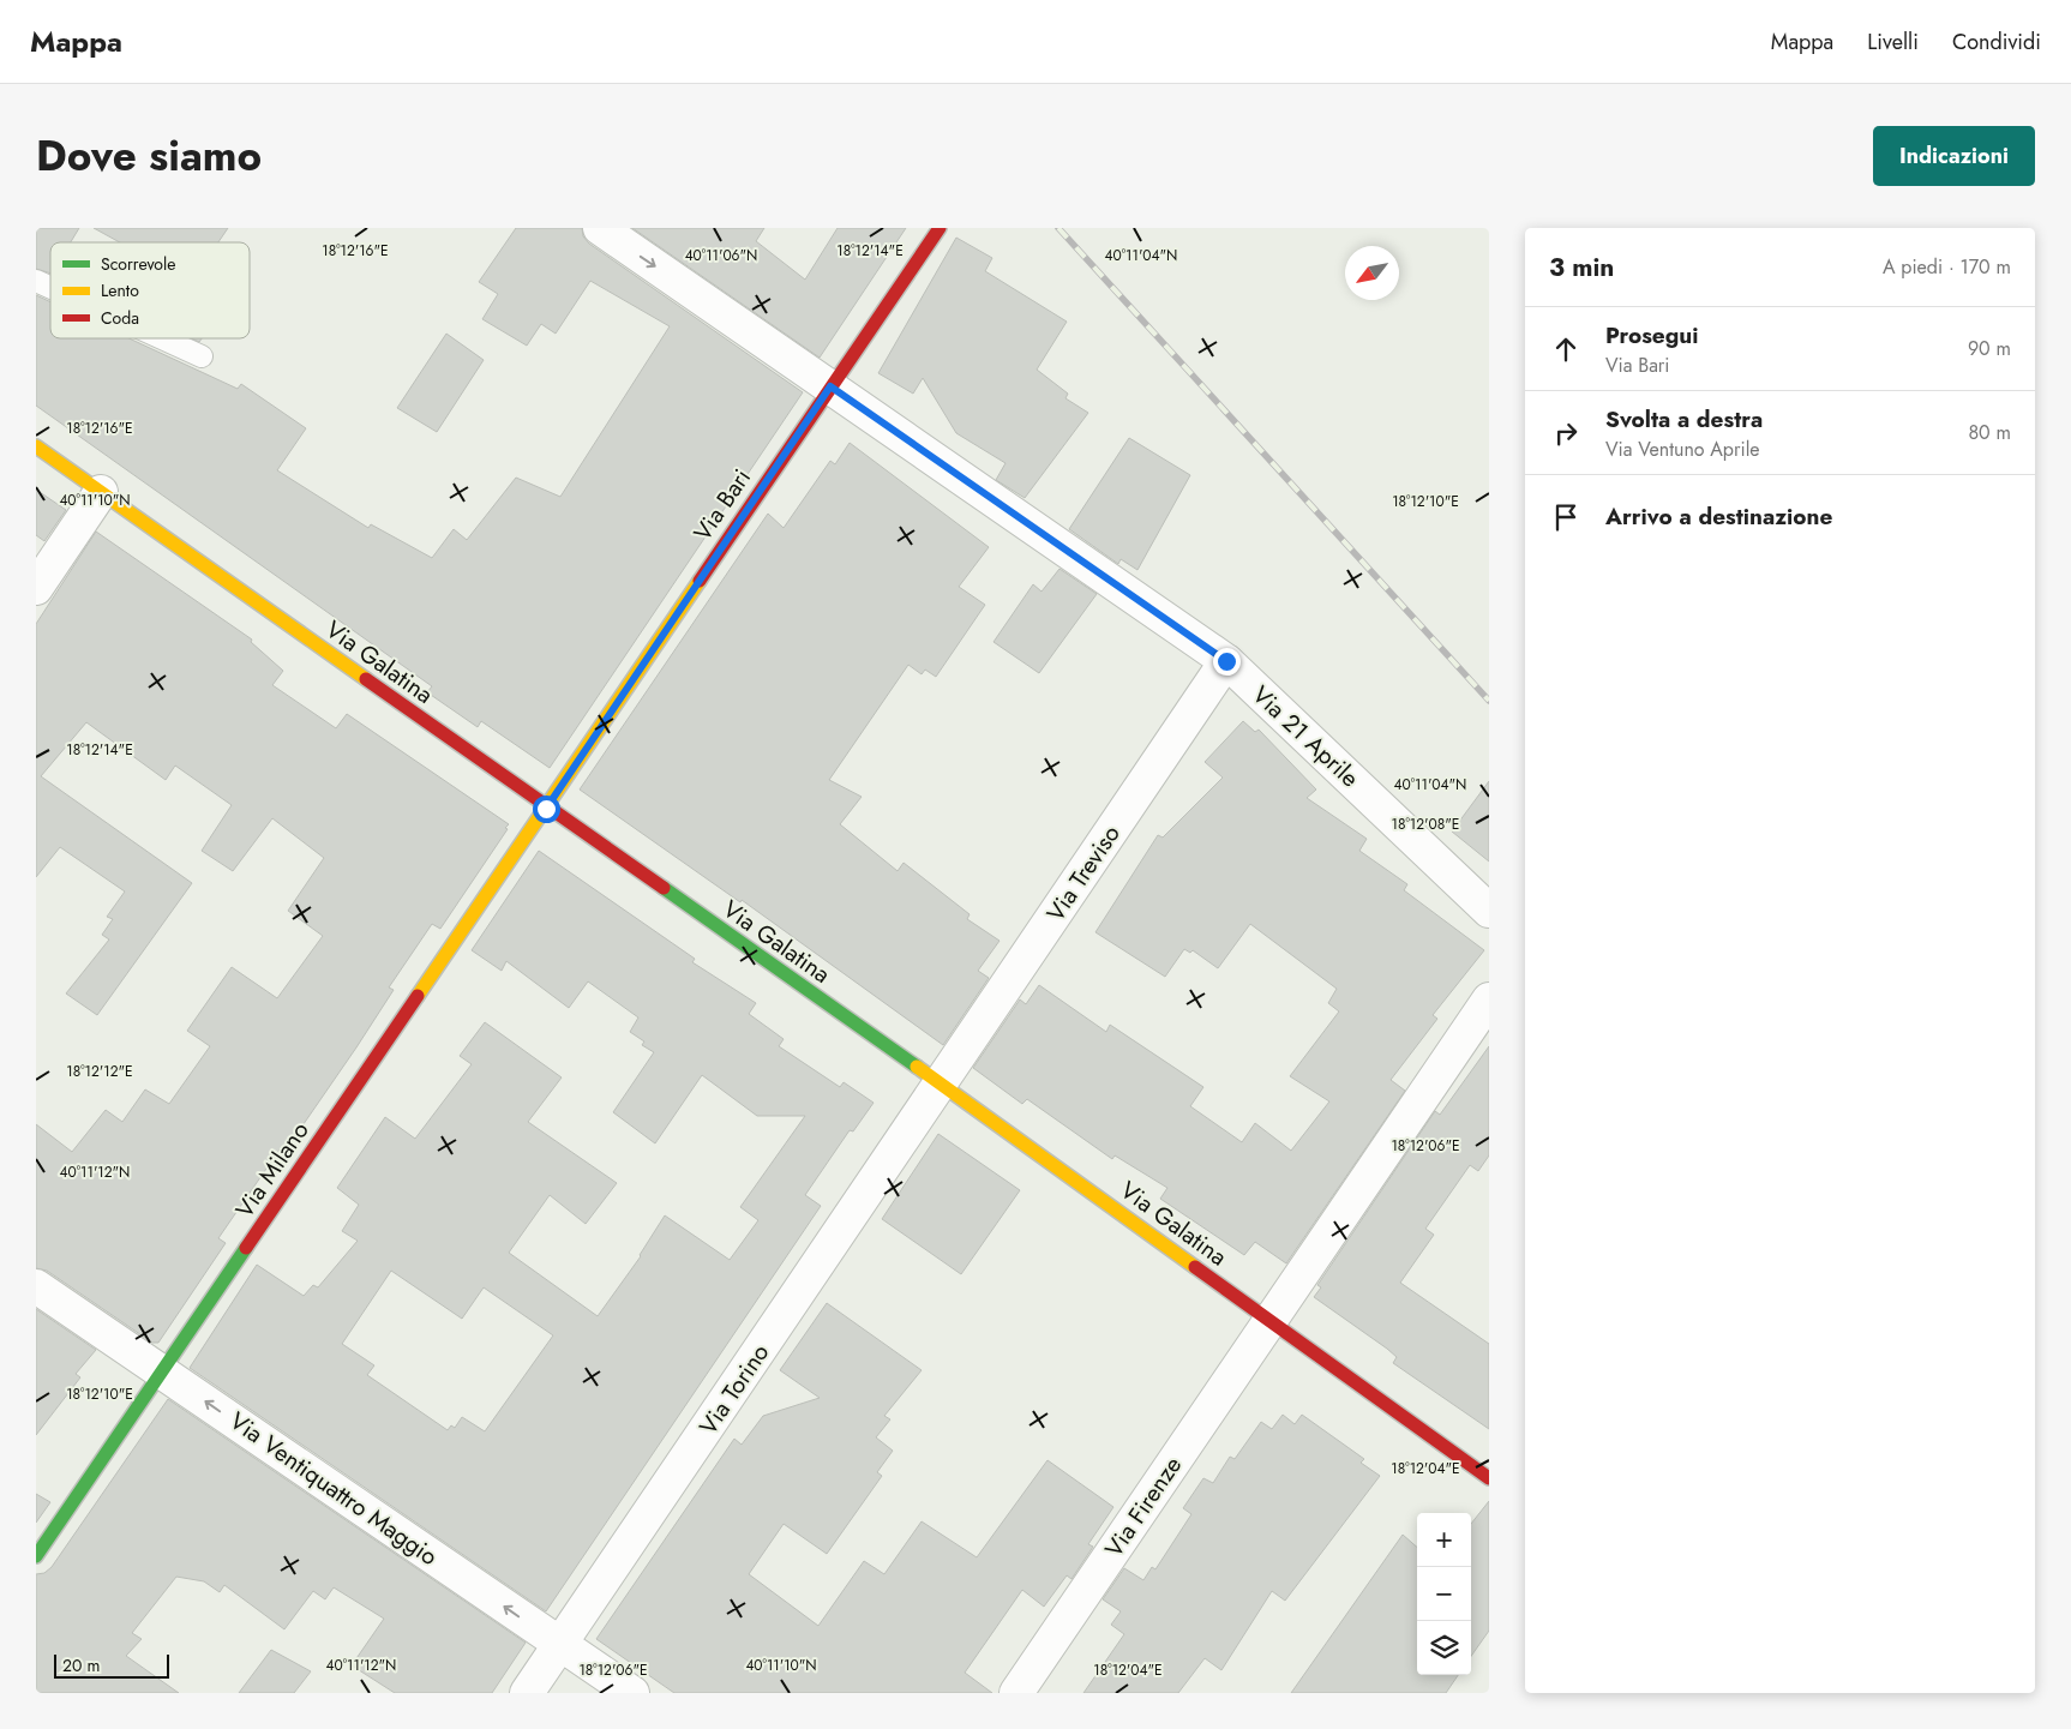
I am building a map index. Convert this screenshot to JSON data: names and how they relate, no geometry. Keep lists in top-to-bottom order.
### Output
{
  "streets": {
    "street": [
      "Via Bari",
      "Via Galatina",
      "Via 21 Aprile",
      "Via Treviso",
      "Via Milano",
      "Via Torino",
      "Via Ventiquattro Maggio",
      "Via Firenze"
    ]
  },
  "crossings": [
    ["Via Bari", "Via Galatina"],
    ["Via Bari", "Via 21 Aprile"],
    ["Via Bari", "Via Milano"],
    ["Via Galatina", "Via Treviso"],
    ["Via Galatina", "Via Milano"],
    ["Via Galatina", "Via Torino"],
    ["Via Galatina", "Via Firenze"],
    ["Via 21 Aprile", "Via Treviso"],
    ["Via Treviso", "Via Torino"],
    ["Via Milano", "Via Ventiquattro Maggio"],
    ["Via Torino", "Via Ventiquattro Maggio"]
  ],
  "one_way": ["Via Ventiquattro Maggio"],
  "legend": ["Scorrevole", "Lento", "Coda"],
  "scale_bar": "20 m",
  "north": "bottom left",
  "page": {
    "header": "Mappa",
    "nav": ["Mappa", "Livelli", "Condividi"],
    "title": "Dove siamo",
    "buttons": "Indicazioni",
    "heading": ["3 min", "A piedi · 170 m"],
    "list": [
      ["Prosegui", "Via Bari", "90 m"],
      ["Svolta a destra", "Via Ventuno Aprile", "80 m"],
      "Arrivo a destinazione"
    ],
    "map_buttons": ["+", "−"],
    "scale": "20 m"
  },
  "coordinates": [
    "18°12'16\"E",
    "18°12'14\"E",
    "40°11'06\"N",
    "40°11'04\"N",
    "40°11'10\"N",
    "18°12'10\"E",
    "18°12'08\"E",
    "18°12'12\"E",
    "18°12'06\"E",
    "40°11'12\"N",
    "18°12'04\"E"
  ]
}
